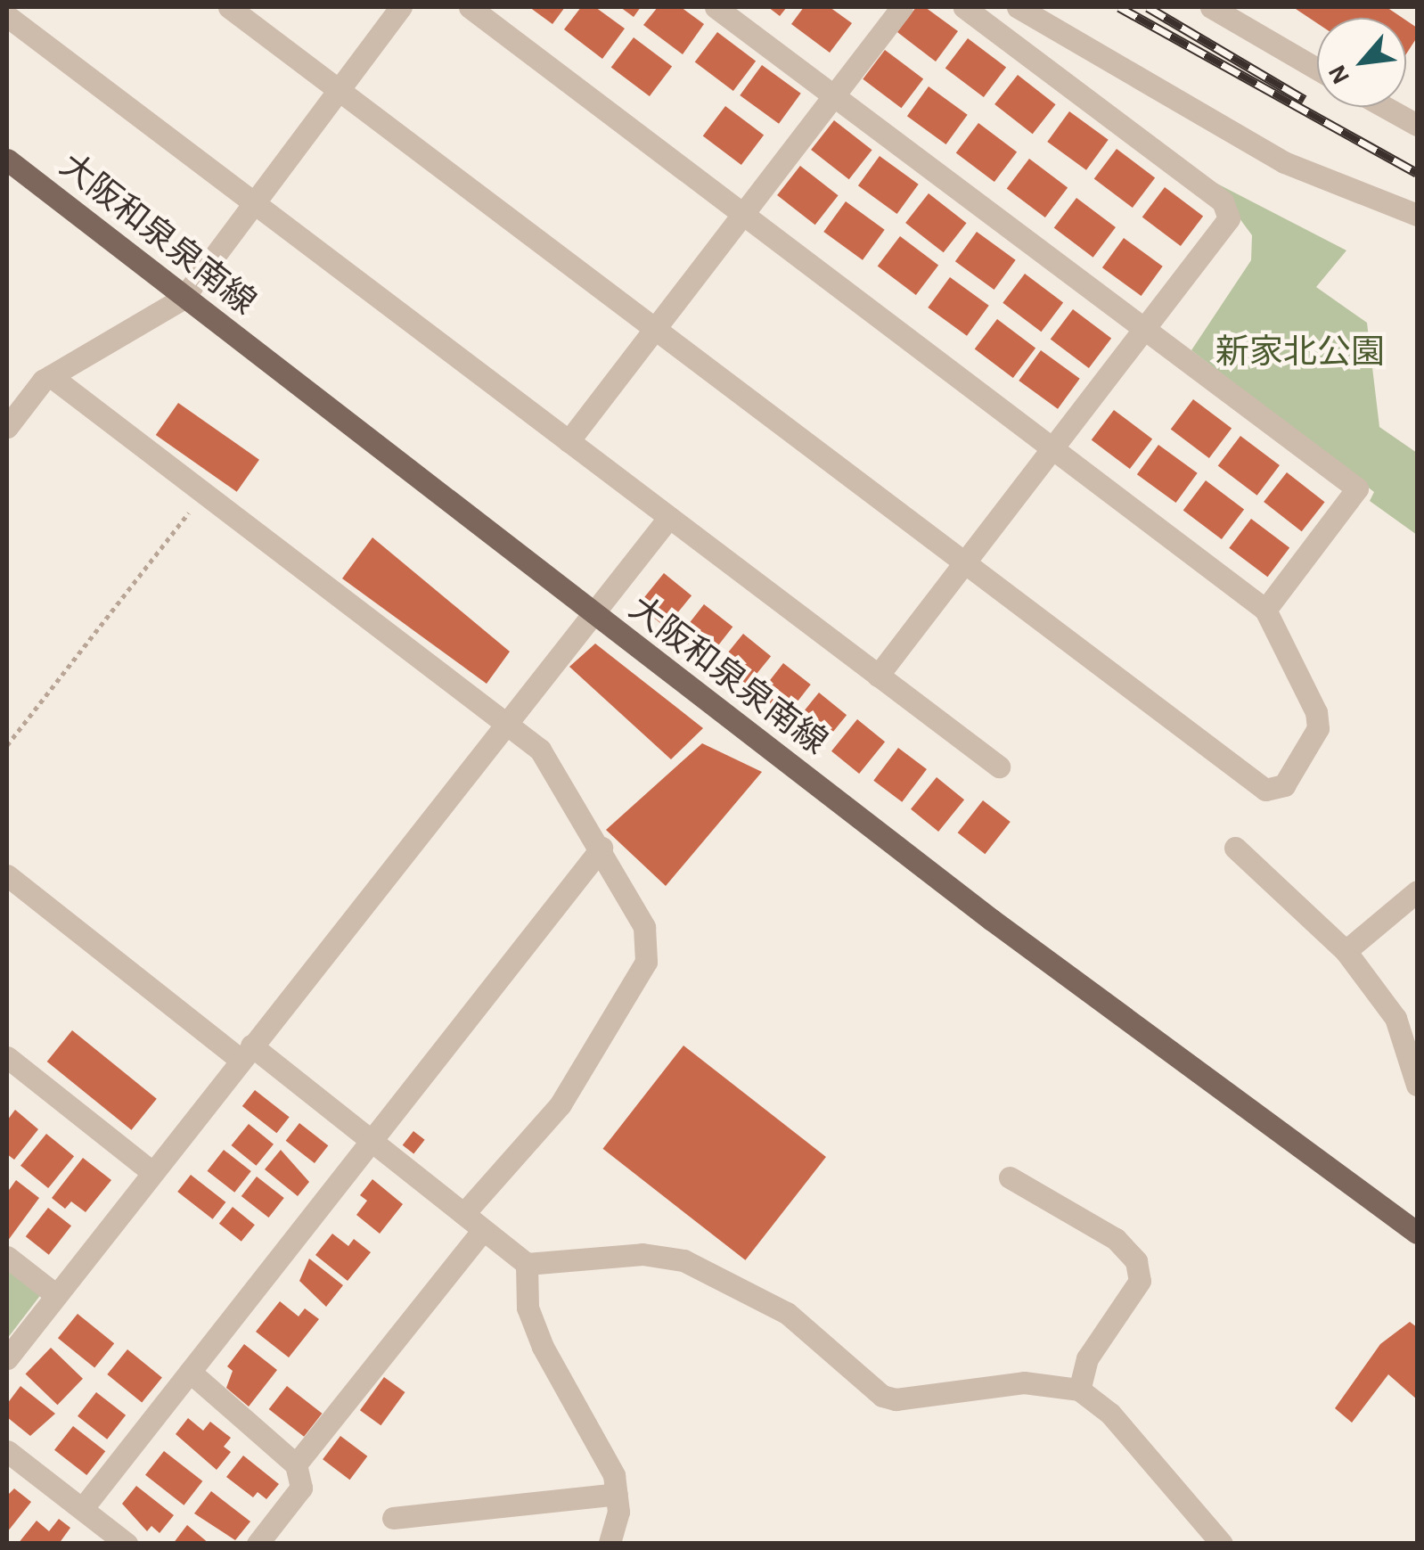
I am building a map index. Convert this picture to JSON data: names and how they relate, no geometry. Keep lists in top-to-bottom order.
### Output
{
  "streets": {
    "main road": ["大阪和泉泉南線"]
  },
  "parks": ["新家北公園"],
  "north": "bottom left"
}
